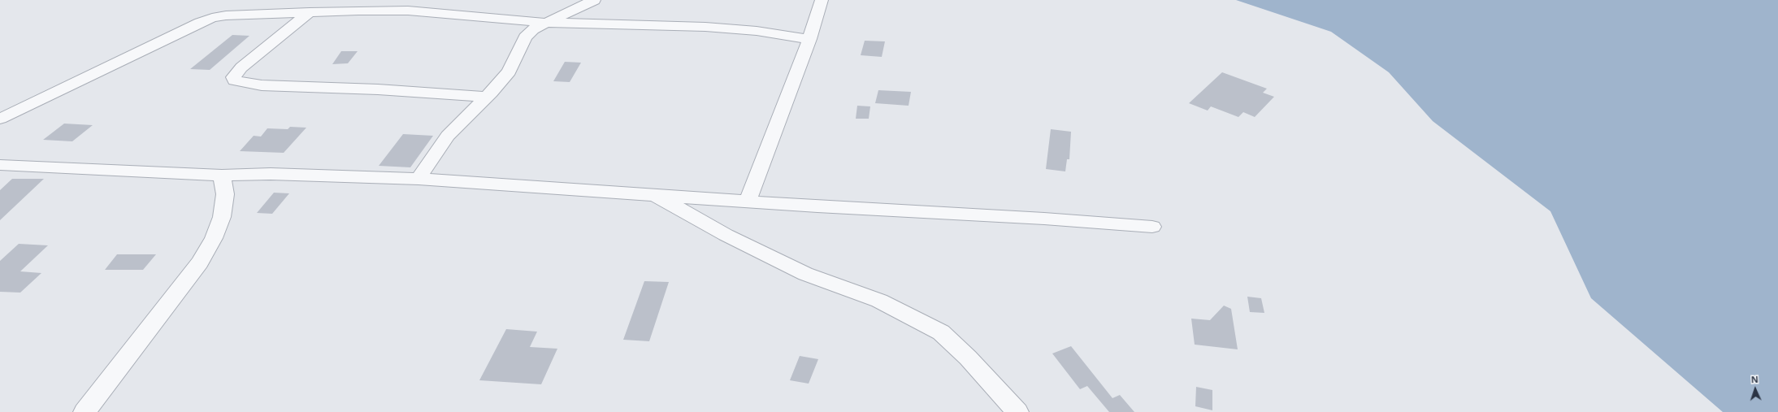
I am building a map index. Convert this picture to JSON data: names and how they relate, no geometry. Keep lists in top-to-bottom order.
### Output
{
  "north": "top"
}
